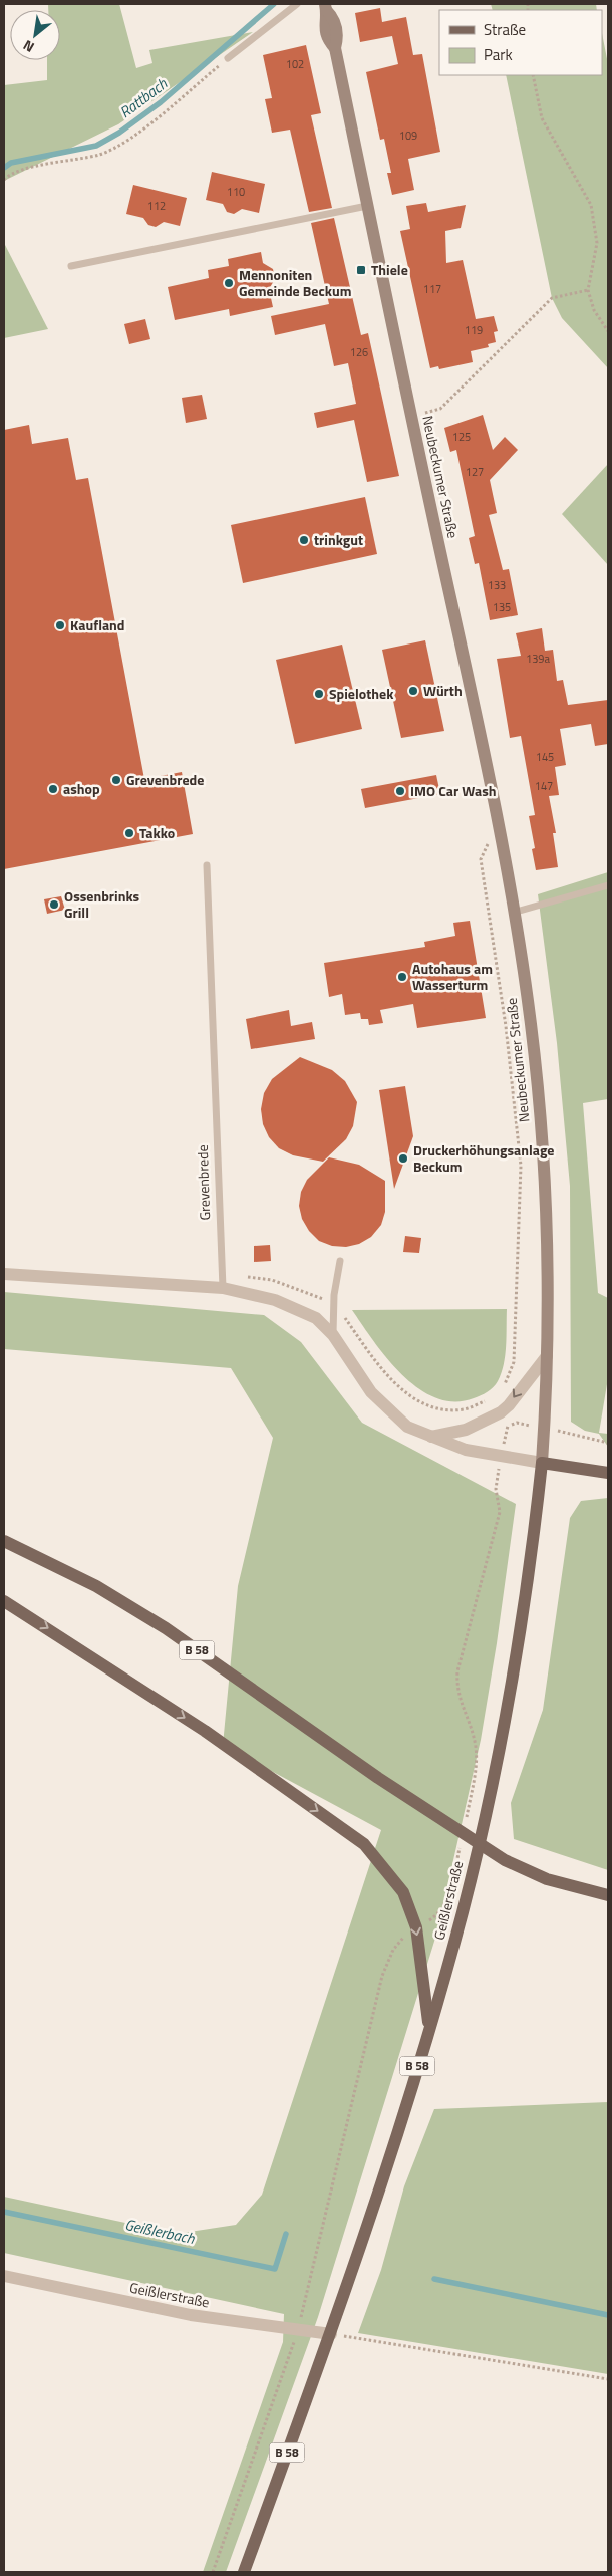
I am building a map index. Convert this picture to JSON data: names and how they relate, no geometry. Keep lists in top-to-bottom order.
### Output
{
  "streets": {
    "main road": ["Neubeckumer Straße", "B 58", "Geißlerstraße"],
    "lane": ["Grevenbrede"]
  },
  "crossings": [
    ["Neubeckumer Straße", "Geißlerstraße"]
  ],
  "water": ["Rattbach", "Geißlerbach"],
  "places": {
    "transit": ["Thiele"],
    "other": [
      "Mennoniten Gemeinde Beckum",
      "trinkgut",
      "Kaufland",
      "Würth",
      "Spielothek",
      "Grevenbrede",
      "ashop",
      "IMO Car Wash",
      "Takko",
      "Ossenbrinks Grill",
      "Autohaus am Wasserturm",
      "Druckerhöhungsanlage Beckum"
    ]
  },
  "house_numbers": [
    "102",
    "109",
    "110",
    "112",
    "117",
    "119",
    "126",
    "125",
    "127",
    "133",
    "135",
    "139a",
    "145",
    "147"
  ],
  "legend": ["Straße", "Park"],
  "north": "bottom left"
}
